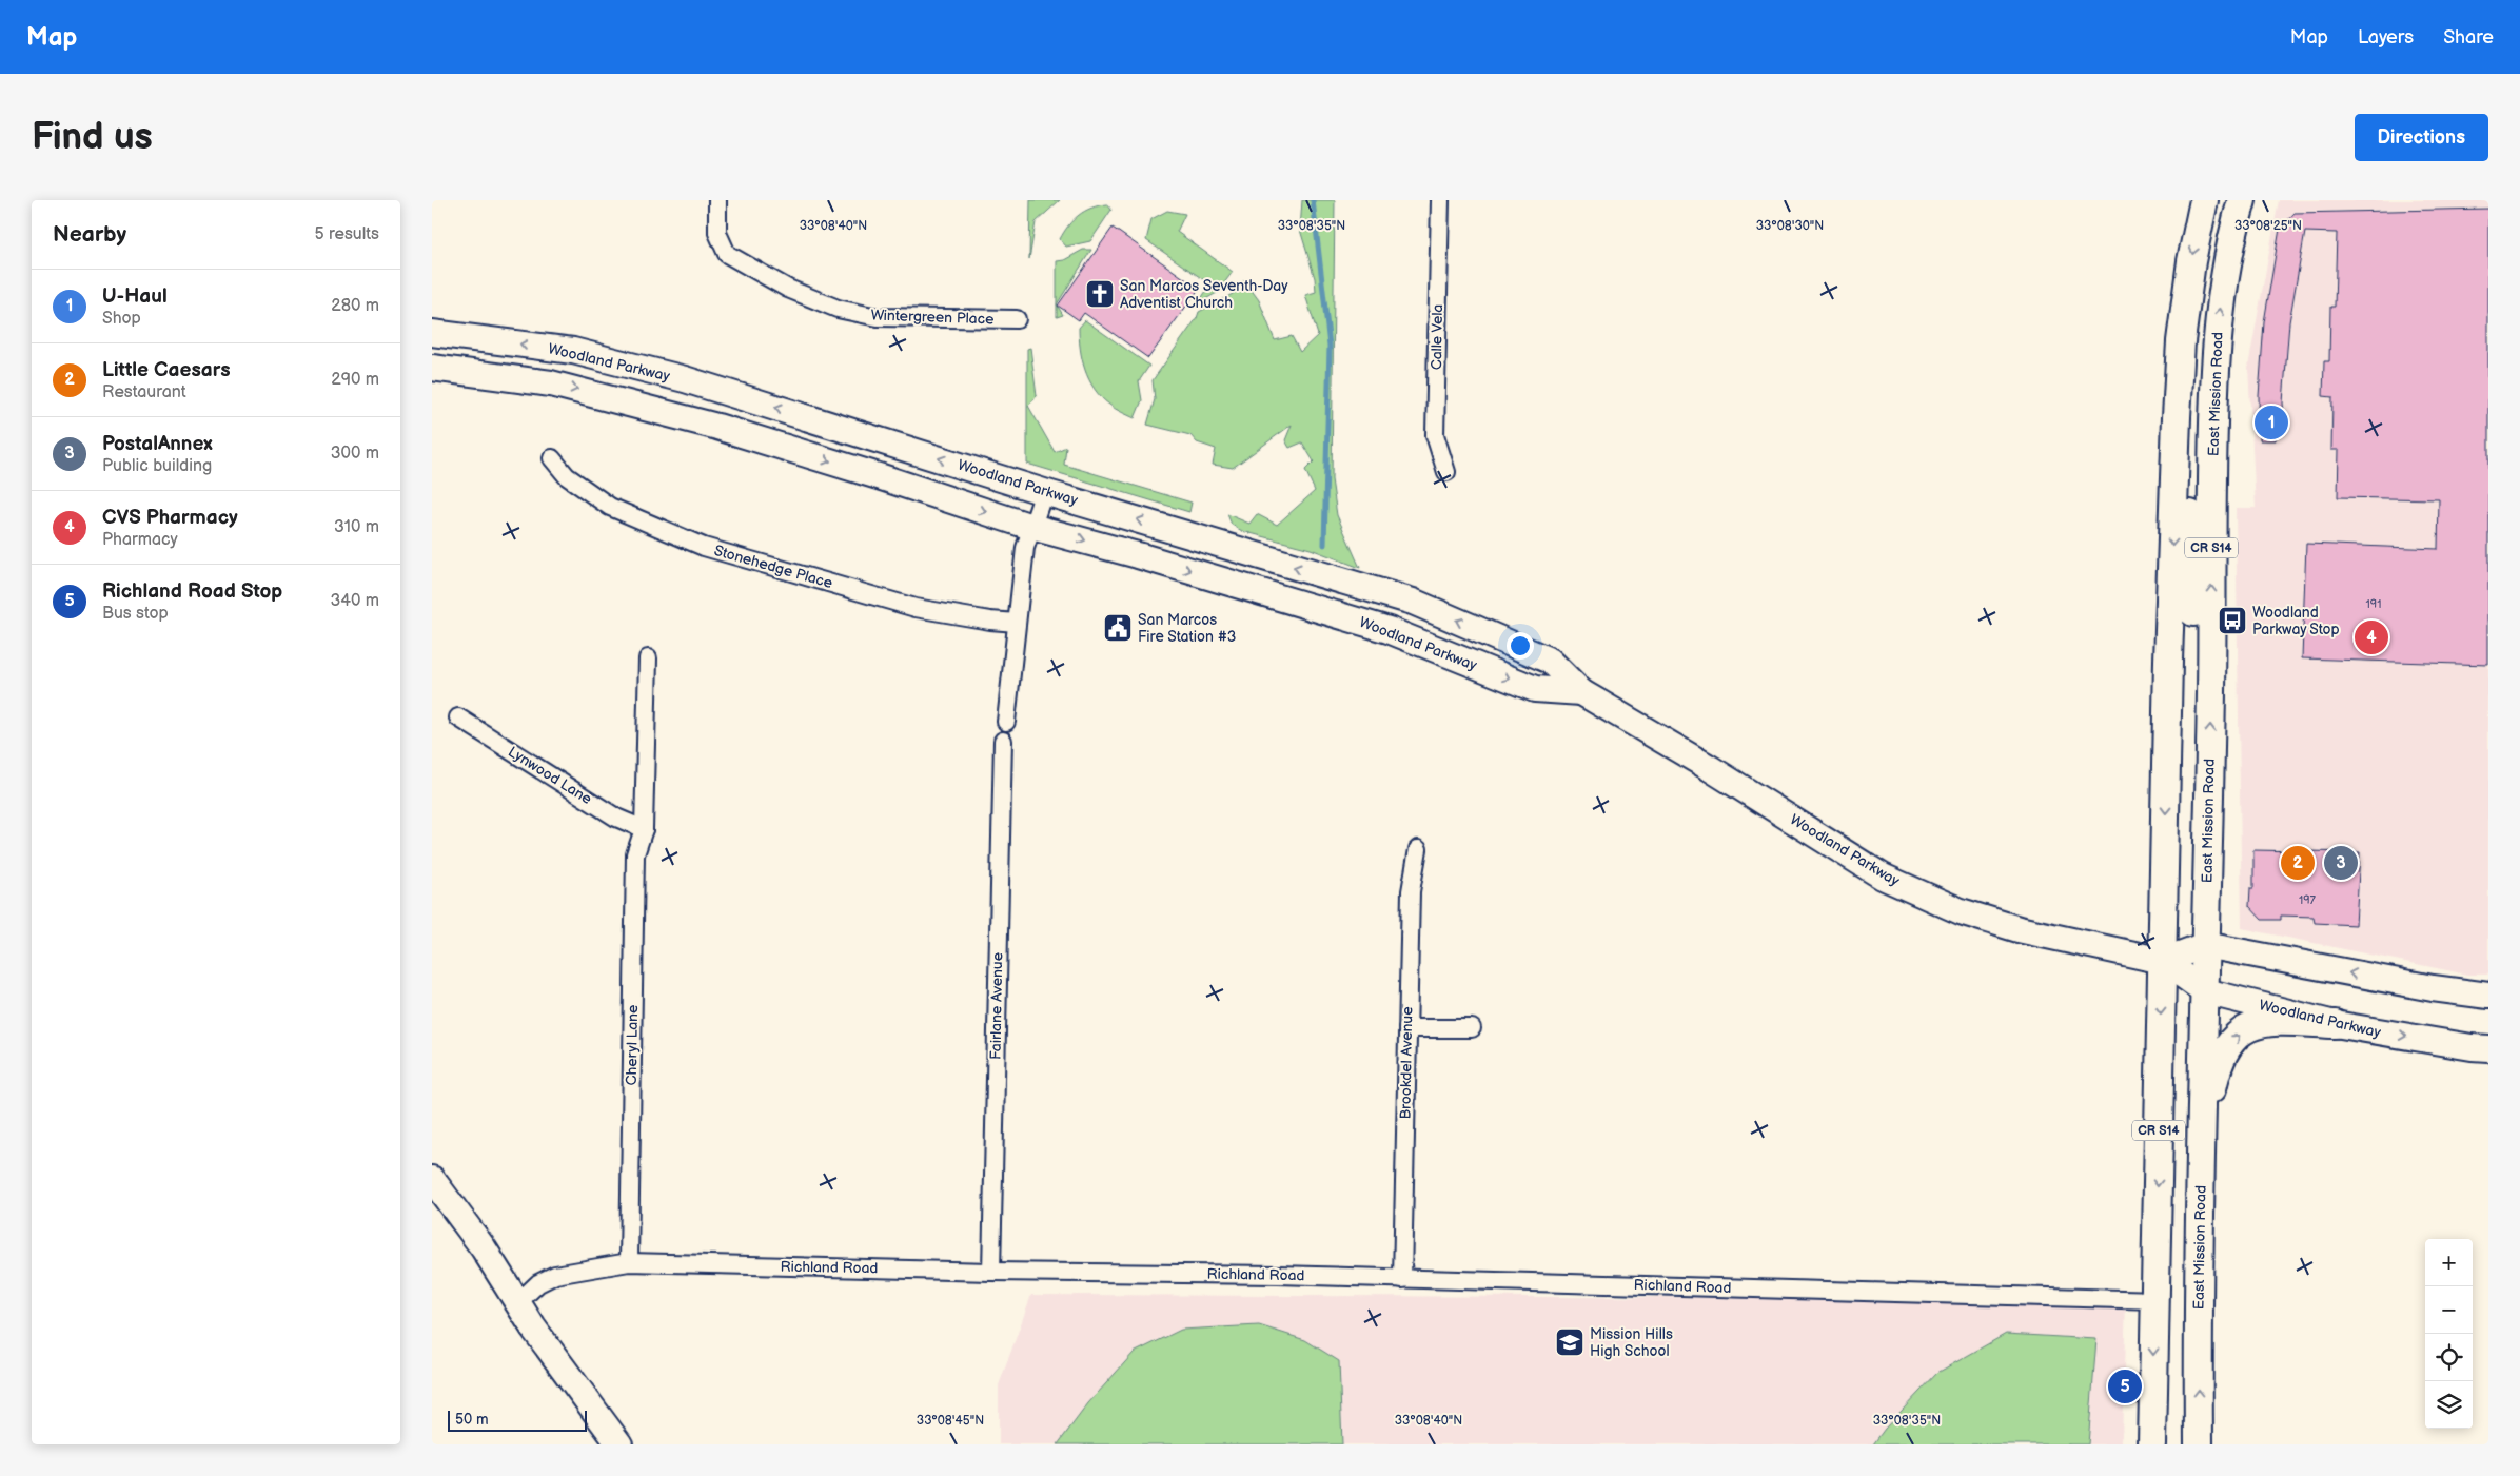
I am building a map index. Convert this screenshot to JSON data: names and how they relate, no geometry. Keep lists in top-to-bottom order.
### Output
{
  "streets": {
    "main road": ["Woodland Parkway", "East Mission Road", "CR S14"],
    "street": [
      "Wintergreen Place",
      "Calle Vela",
      "Stonehedge Place",
      "Lynwood Lane",
      "Fairlane Avenue",
      "Cheryl Lane",
      "Brookdel Avenue",
      "Richland Road"
    ]
  },
  "crossings": [
    ["Woodland Parkway", "East Mission Road"],
    ["Woodland Parkway", "CR S14"],
    ["CR S14", "Richland Road"],
    ["Lynwood Lane", "Cheryl Lane"],
    ["Fairlane Avenue", "Richland Road"],
    ["Cheryl Lane", "Richland Road"],
    ["Brookdel Avenue", "Richland Road"]
  ],
  "places": {
    "church": ["San Marcos Seventh-Day Adventist Church"],
    "bus stop": ["Woodland Parkway Stop"],
    "public building": ["San Marcos Fire Station #3"],
    "school or university": ["Mission Hills High School"]
  },
  "house_numbers": ["191", "197"],
  "scale_bar": "50 m",
  "page": {
    "header": "Map",
    "nav": ["Map", "Layers", "Share"],
    "buttons": "Directions",
    "title": "Find us",
    "heading": ["Nearby", "5 results"],
    "list": [
      {
        "mark": "1",
        "name": "U-Haul",
        "note": "Shop",
        "value": "280 m"
      },
      {
        "mark": "2",
        "name": "Little Caesars",
        "note": "Restaurant",
        "value": "290 m"
      },
      {
        "mark": "3",
        "name": "PostalAnnex",
        "note": "Public building",
        "value": "300 m"
      },
      {
        "mark": "4",
        "name": "CVS Pharmacy",
        "note": "Pharmacy",
        "value": "310 m"
      },
      {
        "mark": "5",
        "name": "Richland Road Stop",
        "note": "Bus stop",
        "value": "340 m"
      }
    ],
    "pins": [
      "1",
      "4",
      "2",
      "3",
      "5"
    ],
    "map_buttons": ["+", "−"],
    "scale": "50 m"
  },
  "coordinates": [
    "33°08'25\"N",
    "33°08'40\"N",
    "33°08'35\"N",
    "33°08'30\"N",
    "33°08'45\"N"
  ]
}
